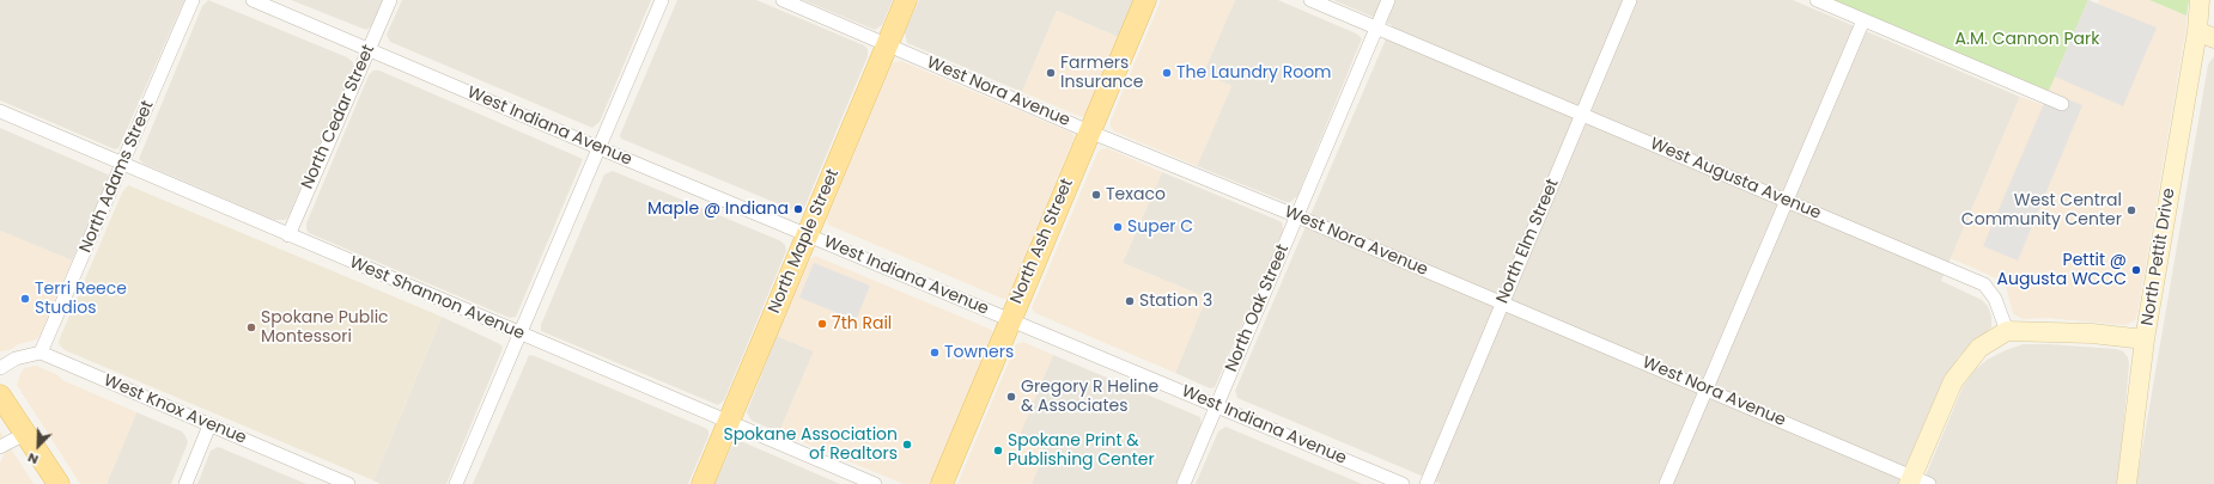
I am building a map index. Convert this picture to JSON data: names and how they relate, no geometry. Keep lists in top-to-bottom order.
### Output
{
  "streets": {
    "main road": ["North Maple Street", "North Ash Street"],
    "street": [
      "West Nora Avenue",
      "North Cedar Street",
      "West Indiana Avenue",
      "North Adams Street",
      "West Augusta Avenue",
      "North Elm Street",
      "North Pettit Drive",
      "West Shannon Avenue",
      "North Oak Street",
      "West Knox Avenue"
    ]
  },
  "crossings": [
    ["West Nora Avenue", "North Maple Street"],
    ["West Nora Avenue", "North Ash Street"],
    ["West Nora Avenue", "North Elm Street"],
    ["West Nora Avenue", "North Oak Street"],
    ["North Cedar Street", "West Indiana Avenue"],
    ["North Cedar Street", "West Shannon Avenue"],
    ["West Indiana Avenue", "North Maple Street"],
    ["West Indiana Avenue", "North Ash Street"],
    ["West Indiana Avenue", "North Oak Street"],
    ["North Adams Street", "West Shannon Avenue"],
    ["North Adams Street", "West Knox Avenue"],
    ["West Augusta Avenue", "North Elm Street"],
    ["West Augusta Avenue", "North Oak Street"],
    ["North Maple Street", "West Shannon Avenue"]
  ],
  "parks": ["A.M. Cannon Park"],
  "places": [
    "Farmers Insurance",
    "The Laundry Room",
    "Texaco",
    "Maple @ Indiana",
    "West Central Community Center",
    "Super C",
    "Pettit @ Augusta WCCC",
    "Terri Reece Studios",
    "Station 3",
    "7th Rail",
    "Spokane Public Montessori",
    "Towners",
    "Gregory R Heline & Associates",
    "Spokane Association of Realtors",
    "Spokane Print & Publishing Center"
  ],
  "north": "bottom left"
}
